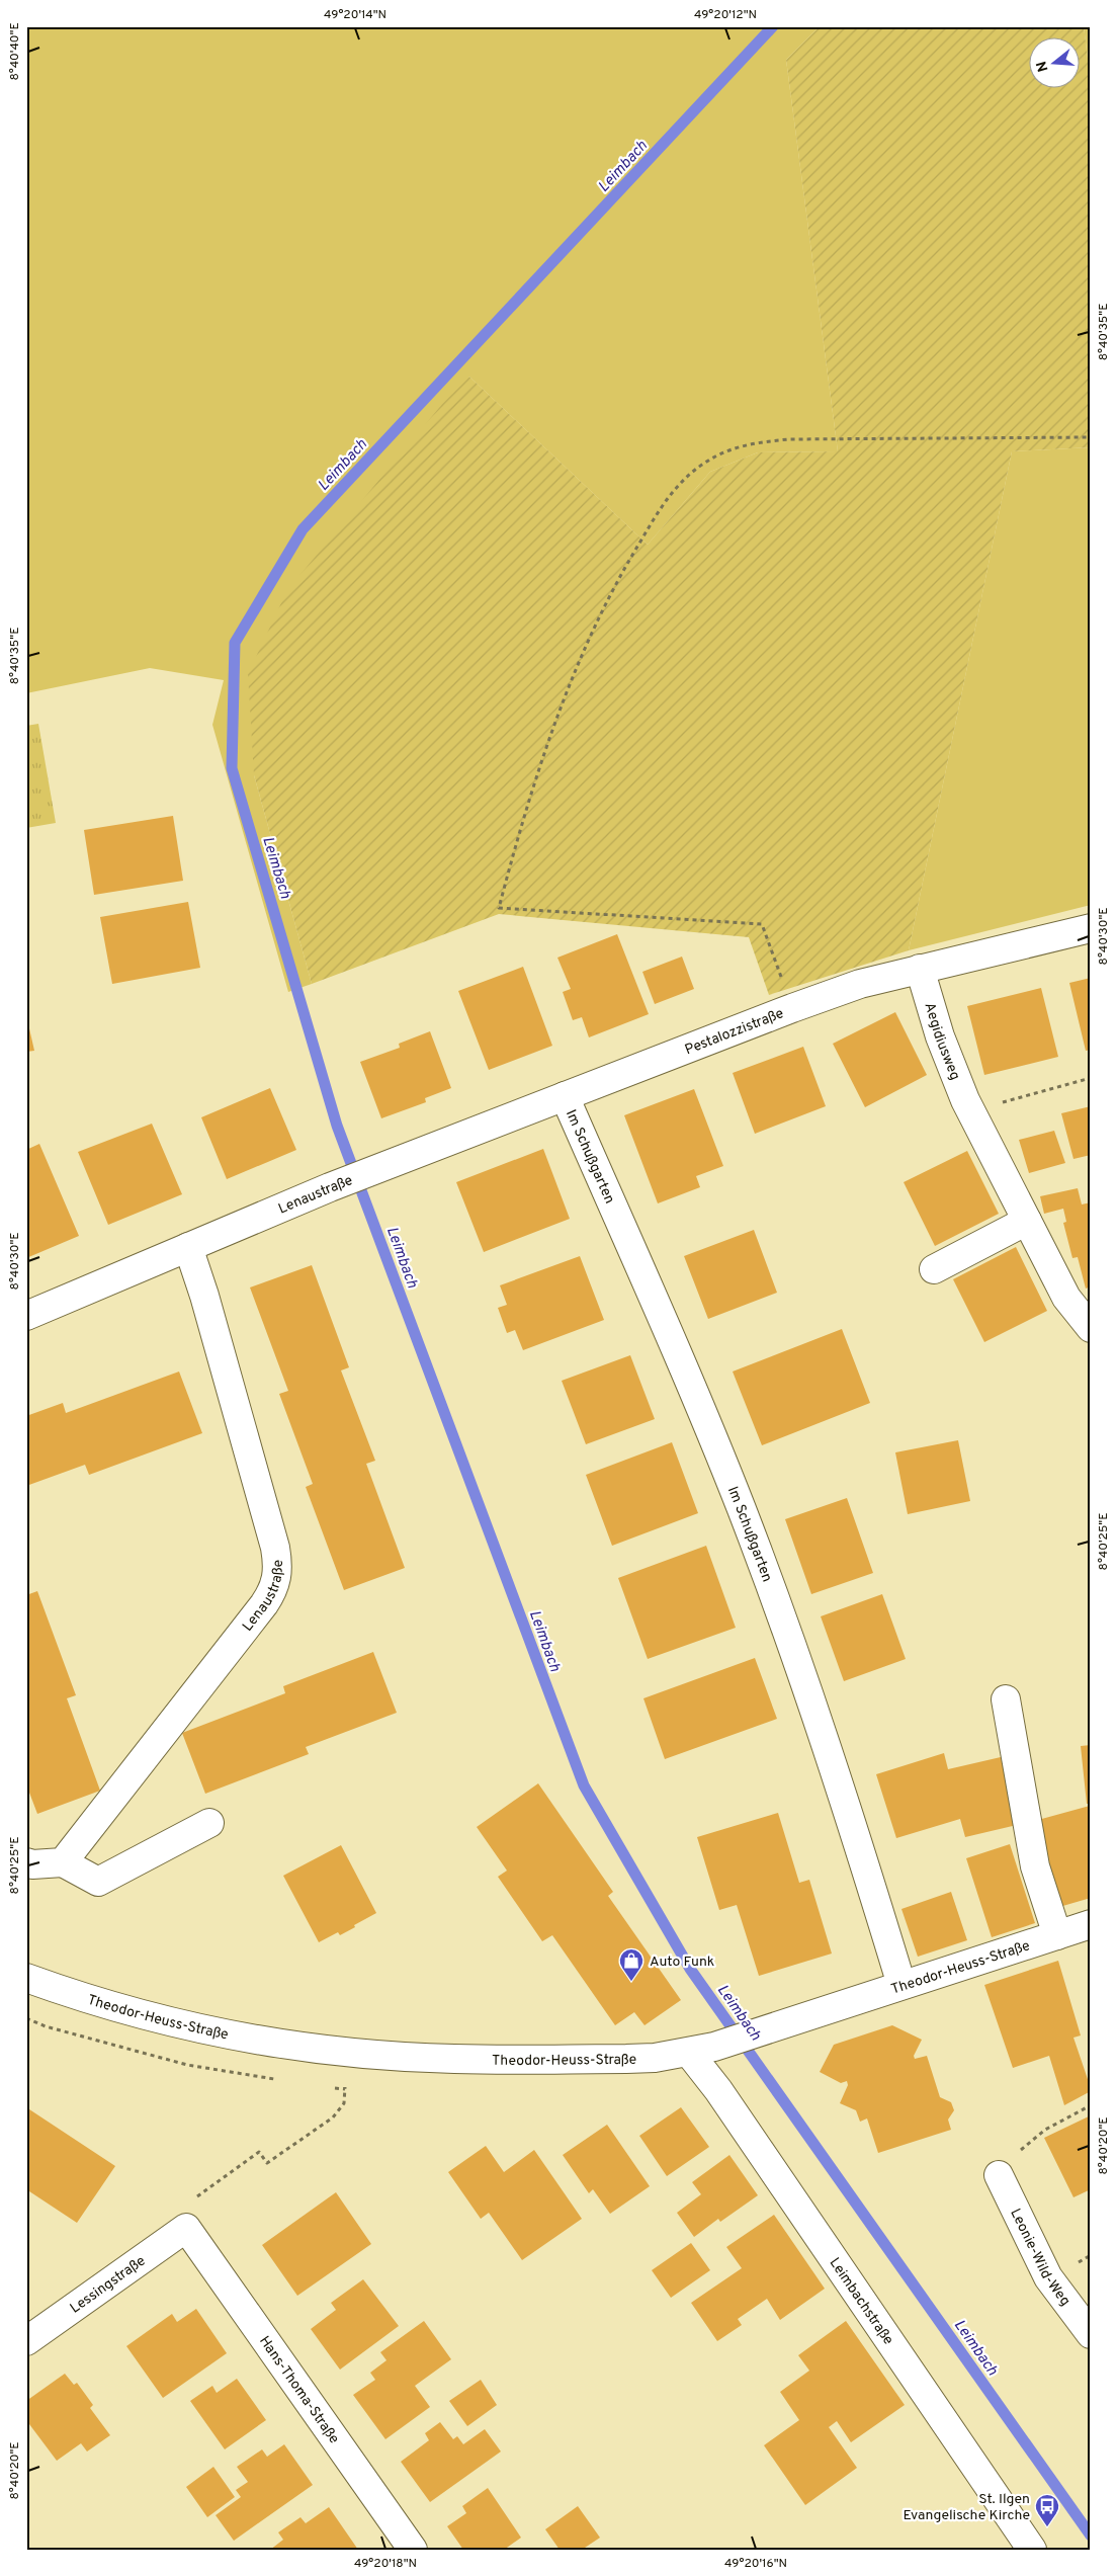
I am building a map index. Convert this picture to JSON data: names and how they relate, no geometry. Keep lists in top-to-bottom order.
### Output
{
  "streets": {
    "street": [
      "Pestalozzistraße",
      "Aegidiusweg",
      "Im Schußgarten",
      "Lenaustraße",
      "Theodor-Heuss-Straße",
      "Leonie-Wild-Weg",
      "Lessingstraße",
      "Leimbachstraße",
      "Hans-Thoma-Straße"
    ]
  },
  "crossings": [
    ["Pestalozzistraße", "Aegidiusweg"],
    ["Pestalozzistraße", "Im Schußgarten"],
    ["Pestalozzistraße", "Lenaustraße"],
    ["Im Schußgarten", "Theodor-Heuss-Straße"],
    ["Theodor-Heuss-Straße", "Leimbachstraße"],
    ["Lessingstraße", "Hans-Thoma-Straße"]
  ],
  "water": ["Leimbach"],
  "places": {
    "shop": ["Auto Funk"],
    "bus stop": ["St. Ilgen Evangelische Kirche"]
  },
  "north": "left",
  "coordinates": [
    "49°20'14\"N",
    "49°20'12\"N",
    "8°40'40\"E",
    "8°40'35\"E",
    "8°40'30\"E",
    "8°40'25\"E",
    "8°40'20\"E",
    "49°20'18\"N",
    "49°20'16\"N"
  ]
}
